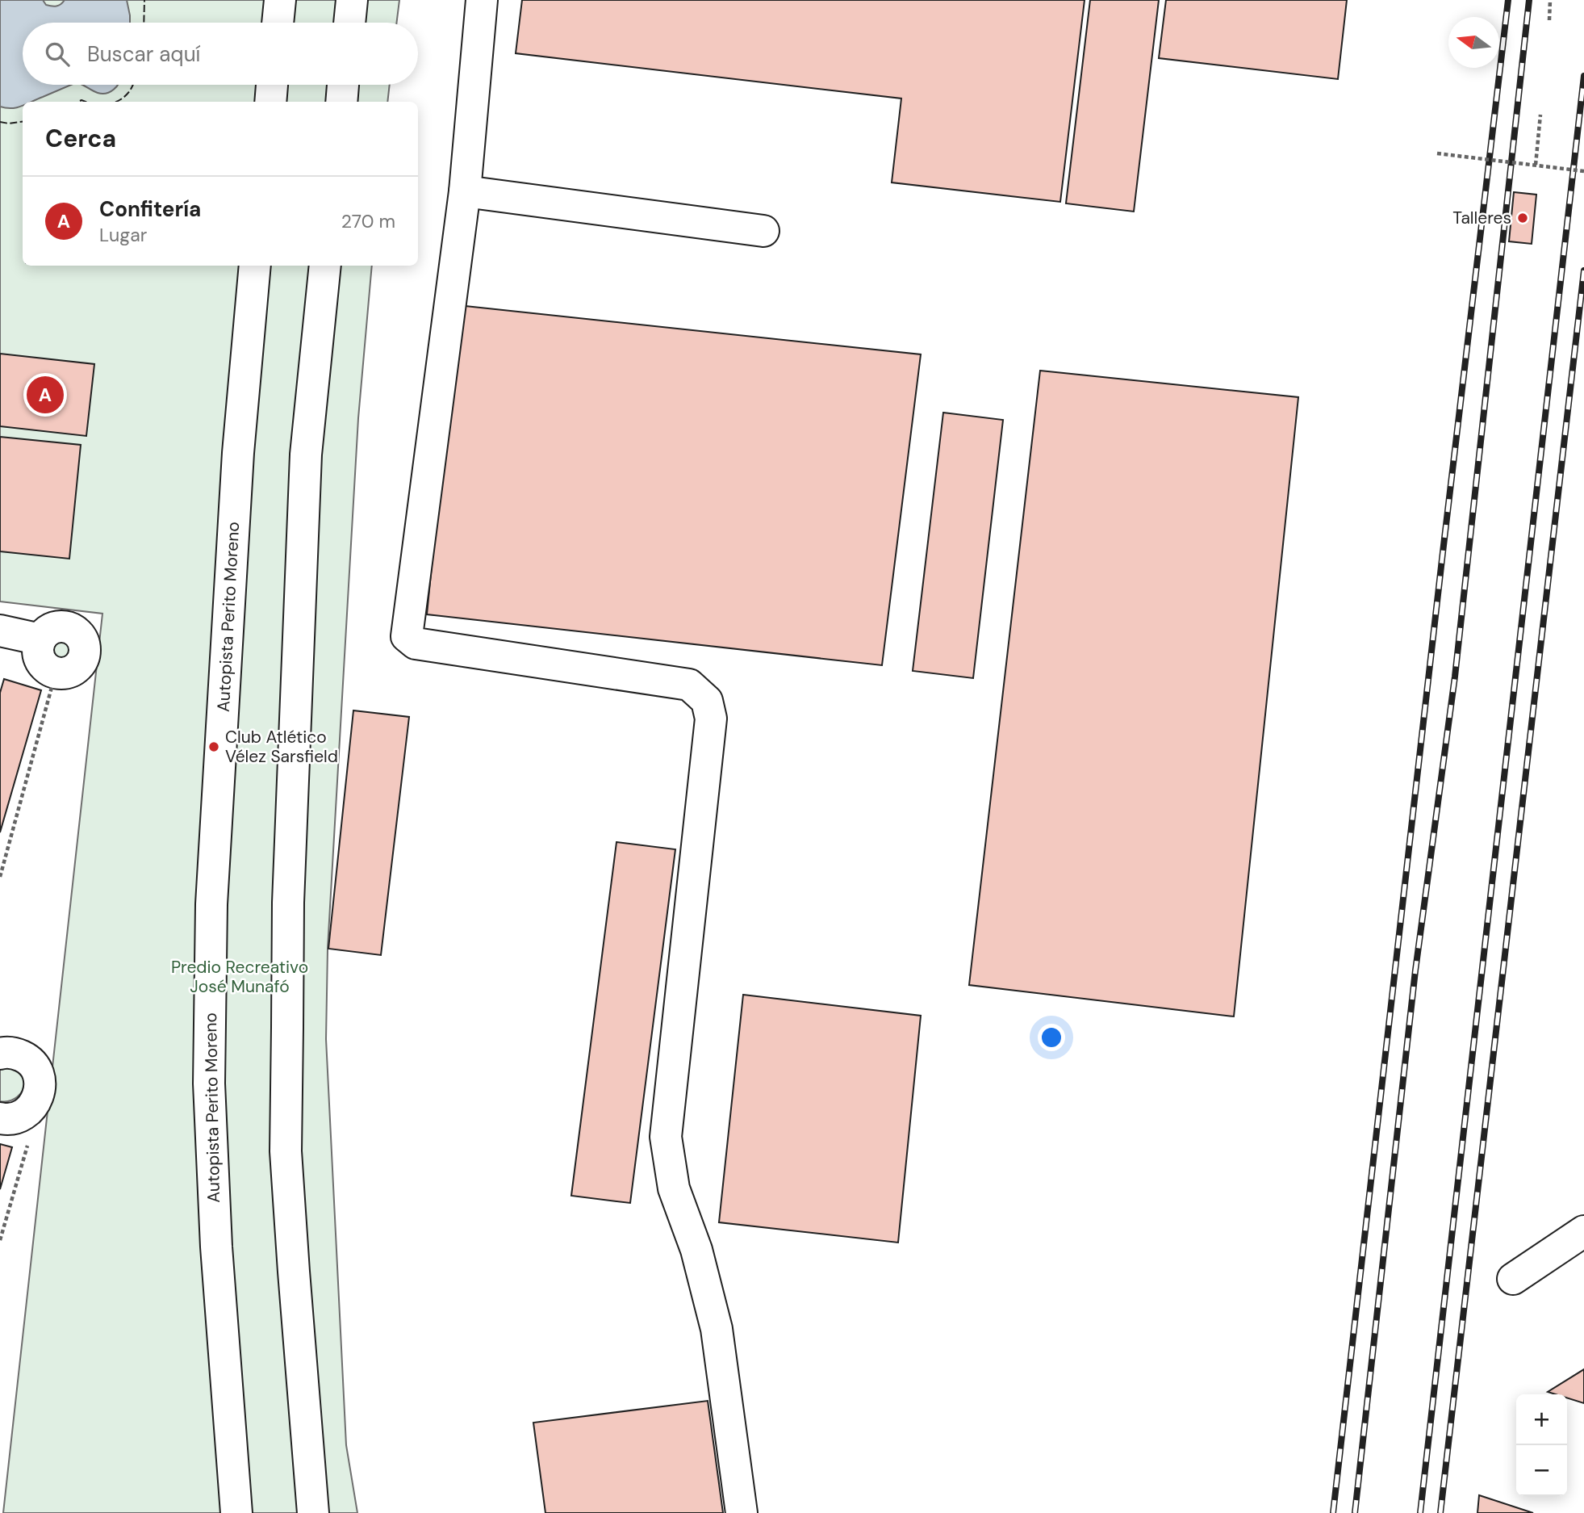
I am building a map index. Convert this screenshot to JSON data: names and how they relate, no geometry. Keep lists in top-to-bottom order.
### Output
{
  "streets": {
    "main road": ["Autopista Perito Moreno"]
  },
  "parks": ["Predio Recreativo José Munafó"],
  "places": ["Talleres", "Club Atlético Vélez Sarsfield"],
  "north": "left",
  "page": {
    "search": "Buscar aquí",
    "heading": "Cerca",
    "list": [
      {
        "mark": "A",
        "name": "Confitería",
        "note": "Lugar",
        "value": "270 m"
      }
    ],
    "pins": "A",
    "map_buttons": ["+", "−"]
  }
}
